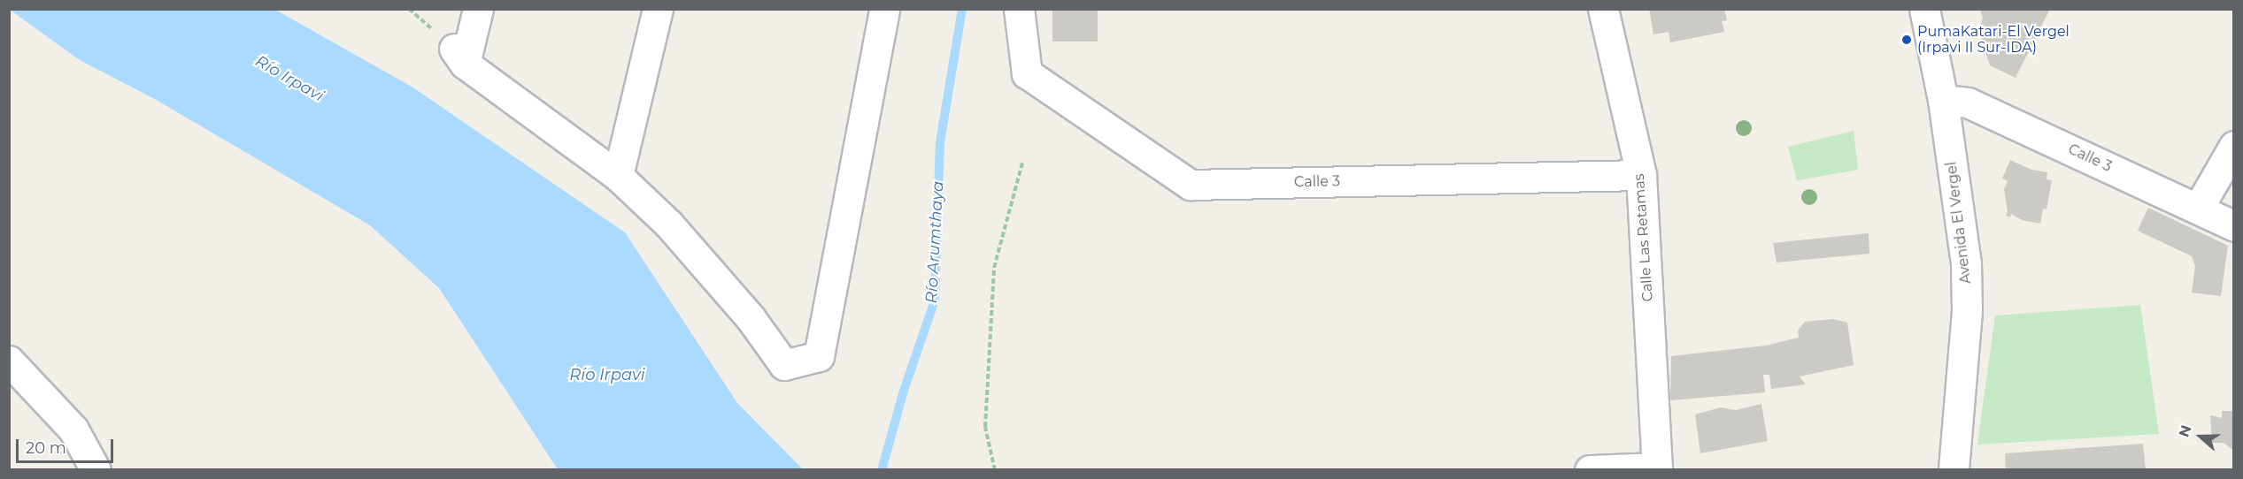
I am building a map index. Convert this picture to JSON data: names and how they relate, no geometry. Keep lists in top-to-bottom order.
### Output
{
  "streets": {
    "street": ["Calle 3", "Avenida El Vergel", "Calle Las Retamas"]
  },
  "crossings": [
    ["Calle 3", "Avenida El Vergel"],
    ["Calle 3", "Calle Las Retamas"]
  ],
  "water": ["Río Irpavi", "Río Arumthaya"],
  "places": ["PumaKatari-El Vergel (Irpavi II Sur-IDA)"],
  "scale_bar": "20 m",
  "north": "left"
}
